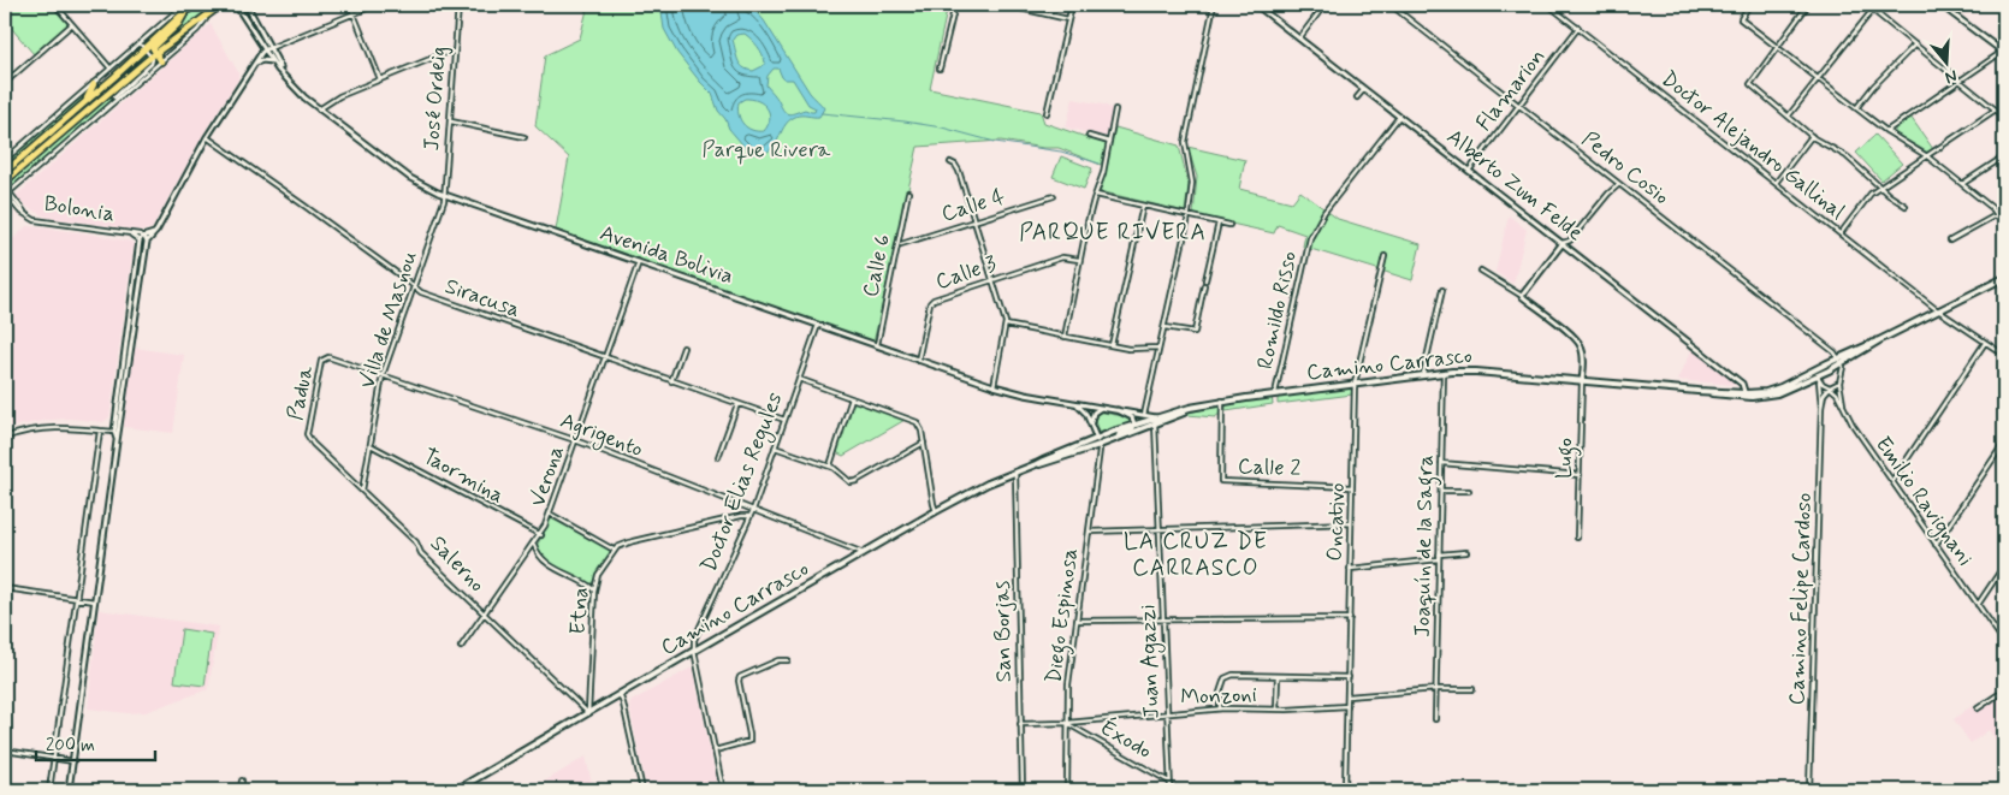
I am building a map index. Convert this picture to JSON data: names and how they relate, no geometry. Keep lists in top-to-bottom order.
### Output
{
  "streets": {
    "main road": ["Camino Carrasco"],
    "street": [
      "Flamarion",
      "José Ordeig",
      "Doctor Alejandro Gallinal",
      "Pedro Cosio",
      "Alberto Zum Felde",
      "Calle 4",
      "Bolonia",
      "Avenida Bolivia",
      "Calle 6",
      "Calle 3",
      "Siracusa",
      "Romildo Risso",
      "Villa de Masnou",
      "Padua",
      "Agrigento",
      "Lugo",
      "Calle 2",
      "Taormina",
      "Verona",
      "Doctor Elias Regules",
      "Emilio Ravignani",
      "Oncativo",
      "Joaquín de la Sagra",
      "Salerno",
      "Camino Felipe Cardoso",
      "Etna",
      "Diego Espinosa",
      "San Borjas",
      "Juan Agazzi",
      "Monzoni",
      "Éxodo"
    ]
  },
  "crossings": [
    ["Flamarion", "Doctor Alejandro Gallinal"],
    ["Flamarion", "Pedro Cosio"],
    ["Flamarion", "Alberto Zum Felde"],
    ["José Ordeig", "Avenida Bolivia"],
    ["José Ordeig", "Villa de Masnou"],
    ["Doctor Alejandro Gallinal", "Camino Carrasco"],
    ["Pedro Cosio", "Camino Carrasco"],
    ["Pedro Cosio", "Emilio Ravignani"],
    ["Alberto Zum Felde", "Romildo Risso"],
    ["Alberto Zum Felde", "Camino Carrasco"],
    ["Avenida Bolivia", "Calle 6"],
    ["Avenida Bolivia", "Calle 3"],
    ["Avenida Bolivia", "Villa de Masnou"],
    ["Avenida Bolivia", "Camino Carrasco"],
    ["Avenida Bolivia", "Verona"],
    ["Avenida Bolivia", "Doctor Elias Regules"],
    ["Siracusa", "Villa de Masnou"],
    ["Siracusa", "Verona"],
    ["Siracusa", "Doctor Elias Regules"],
    ["Romildo Risso", "Camino Carrasco"],
    ["Villa de Masnou", "Agrigento"],
    ["Villa de Masnou", "Taormina"],
    ["Villa de Masnou", "Salerno"],
    ["Camino Carrasco", "Agrigento"],
    ["Camino Carrasco", "Lugo"],
    ["Camino Carrasco", "Calle 2"],
    ["Camino Carrasco", "Doctor Elias Regules"],
    ["Camino Carrasco", "Emilio Ravignani"],
    ["Camino Carrasco", "Oncativo"],
    ["Camino Carrasco", "Joaquín de la Sagra"],
    ["Camino Carrasco", "Salerno"],
    ["Camino Carrasco", "Camino Felipe Cardoso"],
    ["Camino Carrasco", "Etna"],
    ["Camino Carrasco", "Diego Espinosa"],
    ["Camino Carrasco", "San Borjas"],
    ["Camino Carrasco", "Juan Agazzi"],
    ["Padua", "Agrigento"],
    ["Padua", "Salerno"],
    ["Agrigento", "Verona"],
    ["Agrigento", "Doctor Elias Regules"],
    ["Calle 2", "Oncativo"],
    ["Taormina", "Verona"],
    ["Verona", "Salerno"],
    ["Emilio Ravignani", "Camino Felipe Cardoso"],
    ["Oncativo", "Monzoni"],
    ["Salerno", "Etna"],
    ["Diego Espinosa", "Monzoni"],
    ["Diego Espinosa", "Éxodo"],
    ["San Borjas", "Monzoni"],
    ["Juan Agazzi", "Monzoni"],
    ["Juan Agazzi", "Éxodo"],
    ["Monzoni", "Éxodo"]
  ],
  "districts": ["PARQUE RIVERA", "LA CRUZ DE CARRASCO"],
  "parks": ["Parque Rivera"],
  "scale_bar": "200 m",
  "north": "bottom"
}
